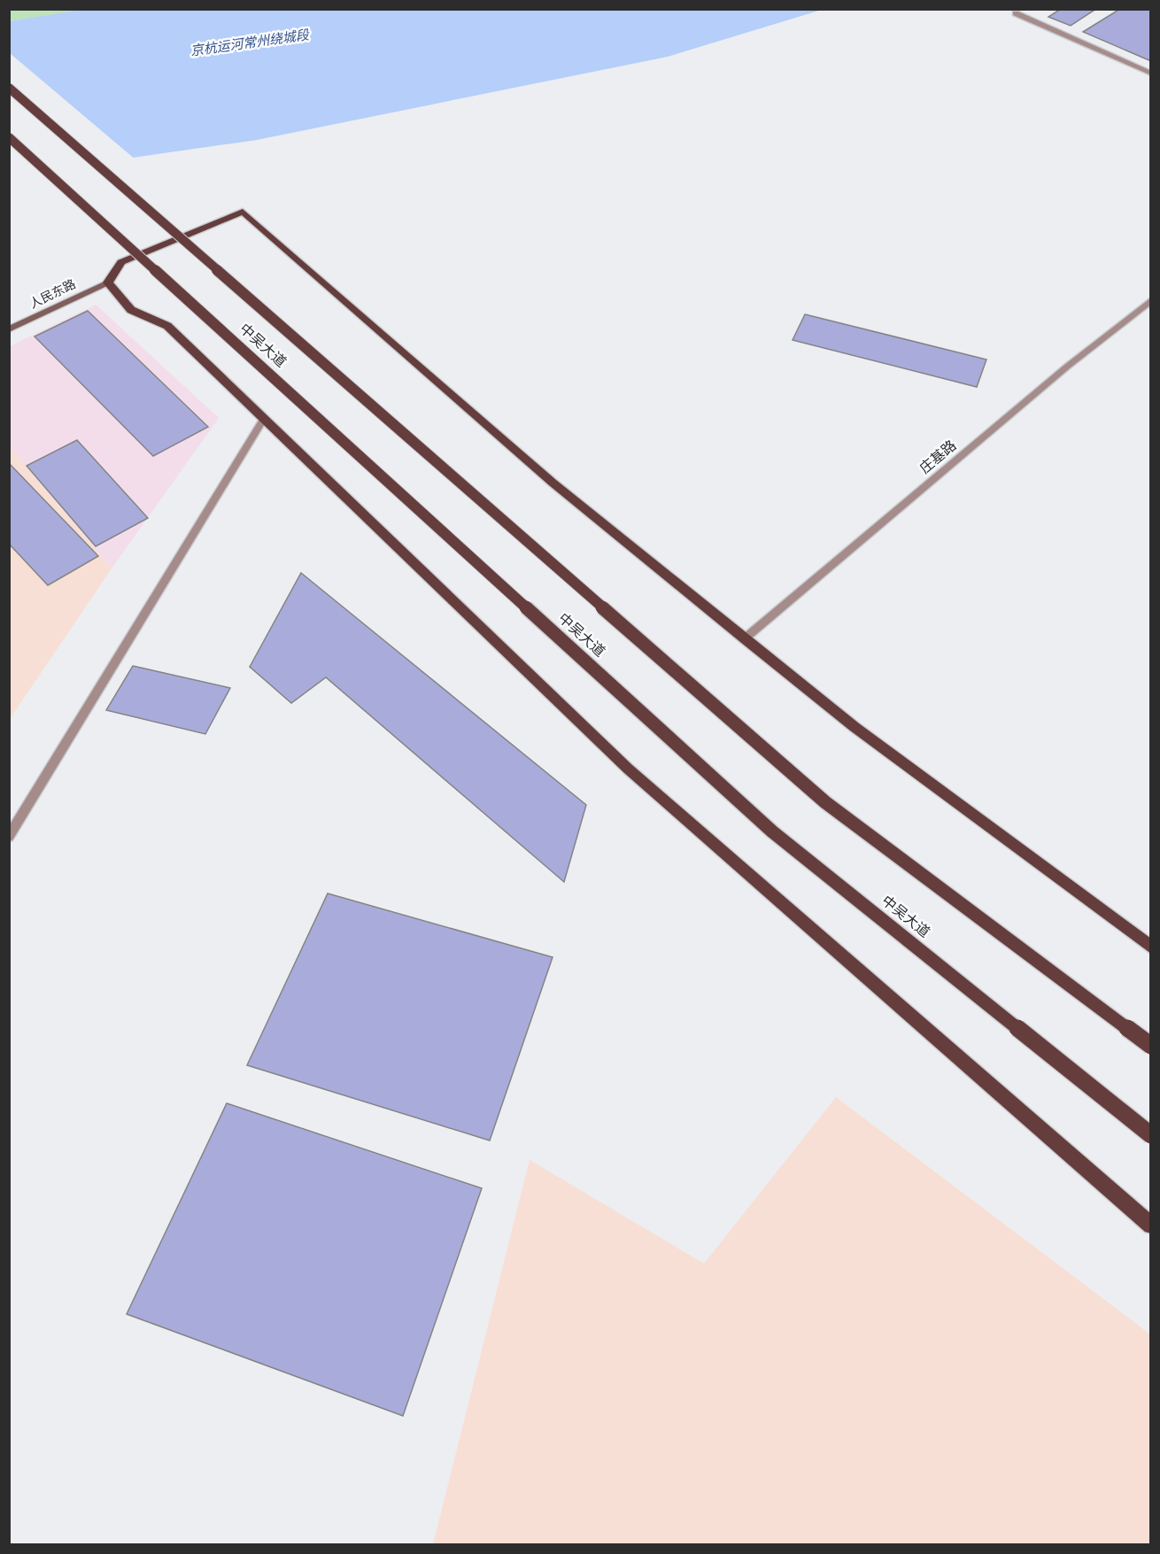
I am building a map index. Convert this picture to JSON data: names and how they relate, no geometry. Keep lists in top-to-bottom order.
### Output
{
  "streets": {
    "main road": ["人民东路", "中吴大道"],
    "street": ["庄基路"]
  },
  "water": ["京杭运河常州绕城段"]
}
